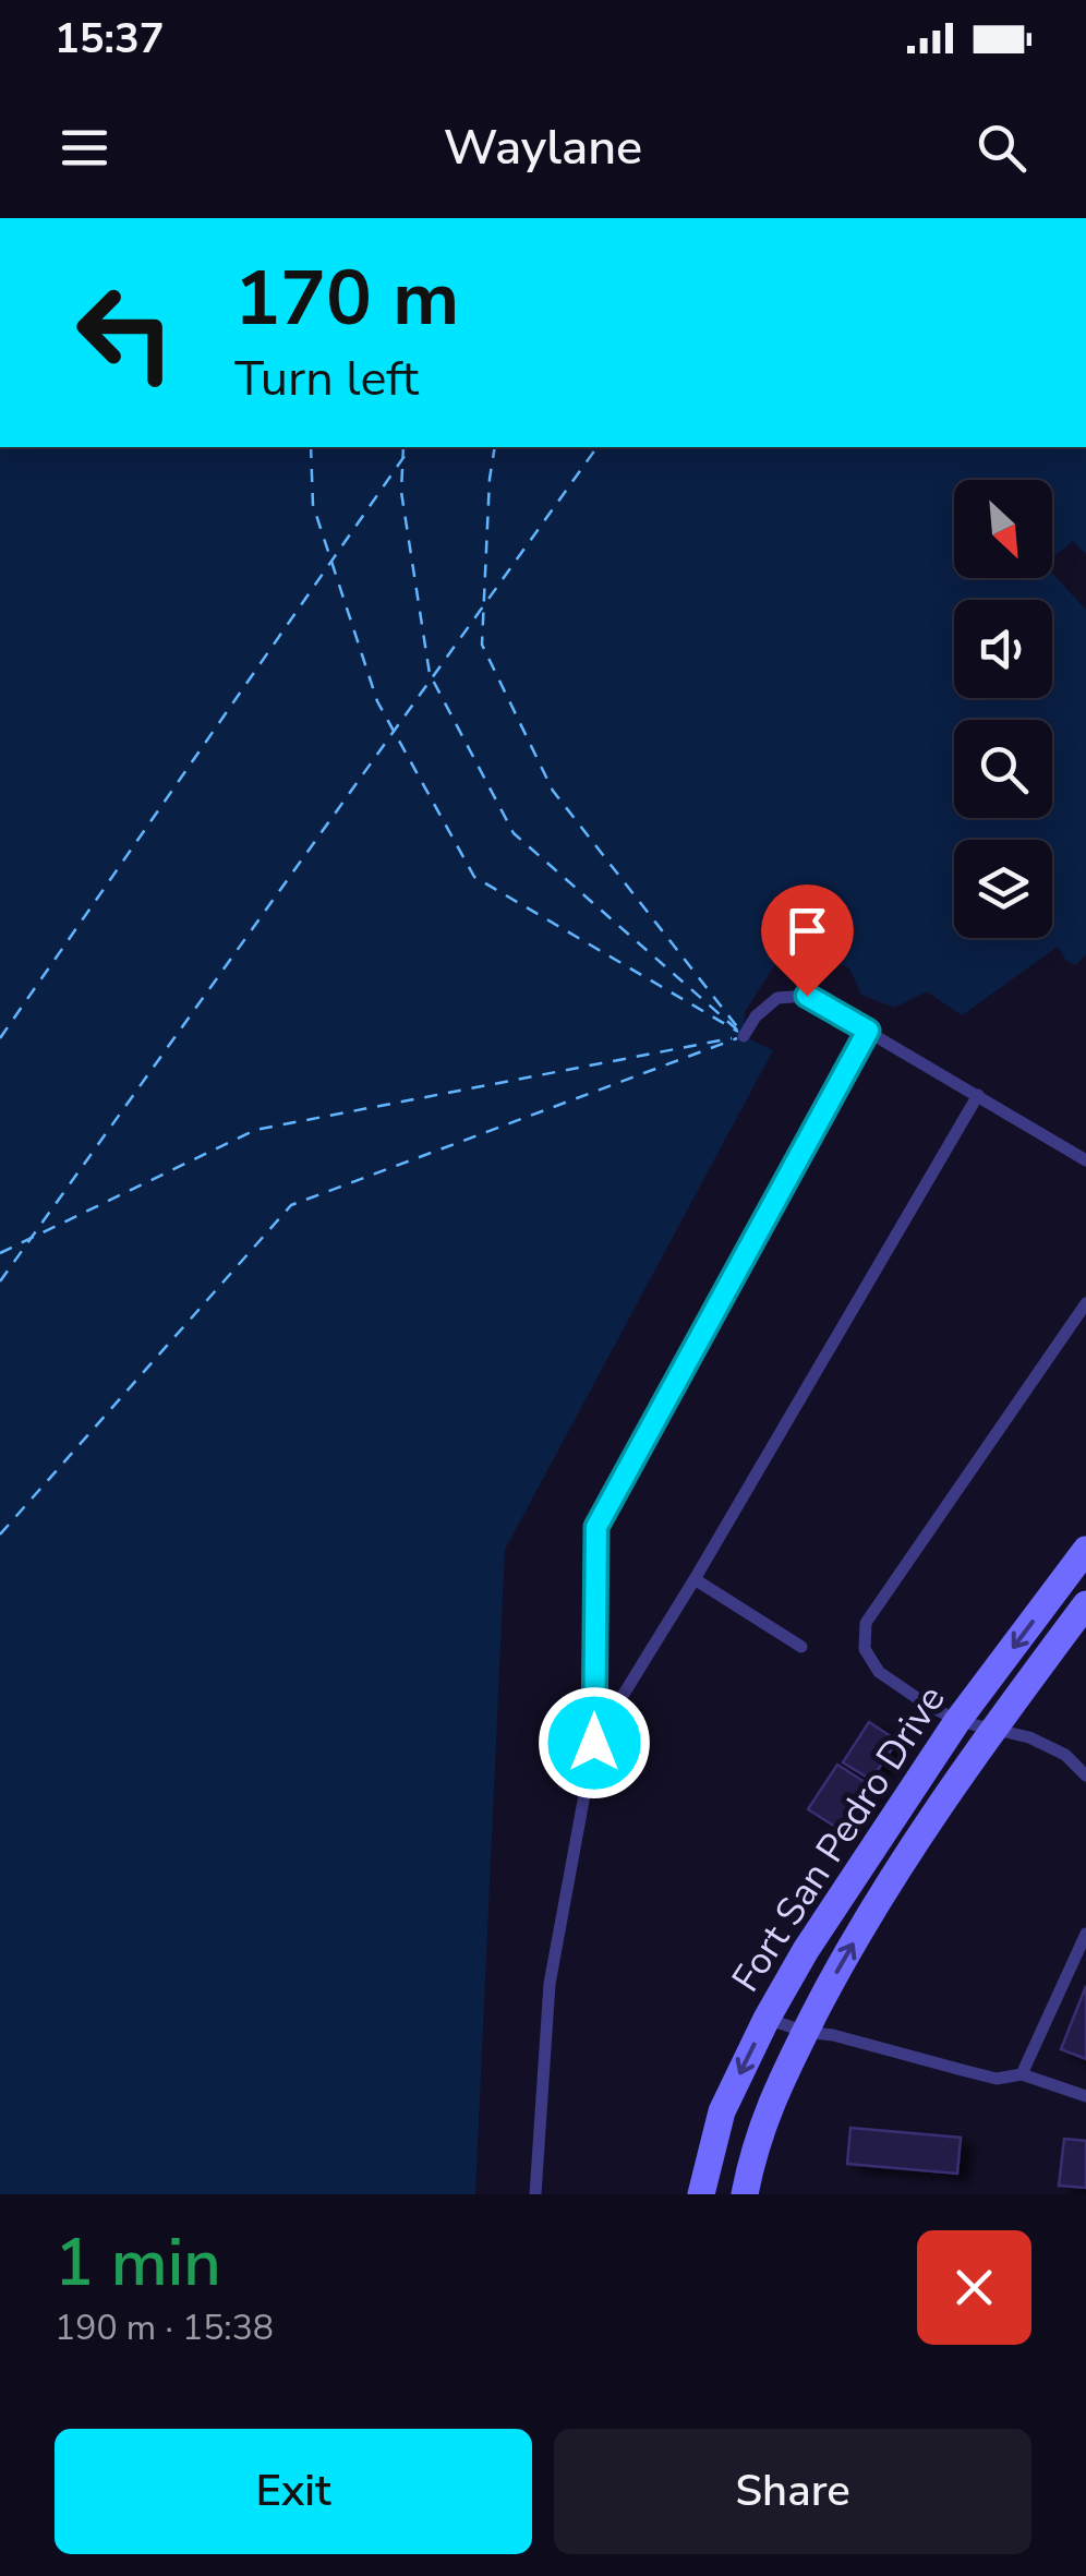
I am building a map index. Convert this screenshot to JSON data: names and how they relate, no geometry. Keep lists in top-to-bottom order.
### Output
{
  "streets": {
    "main road": ["Fort San Pedro Drive"]
  },
  "north": "bottom right",
  "page": {
    "status": "15:37",
    "header": "Waylane",
    "turn": ["170 m", "Turn left"],
    "heading": ["1 min", "190 m · 15:38"],
    "buttons": ["Exit", "Share"]
  }
}
